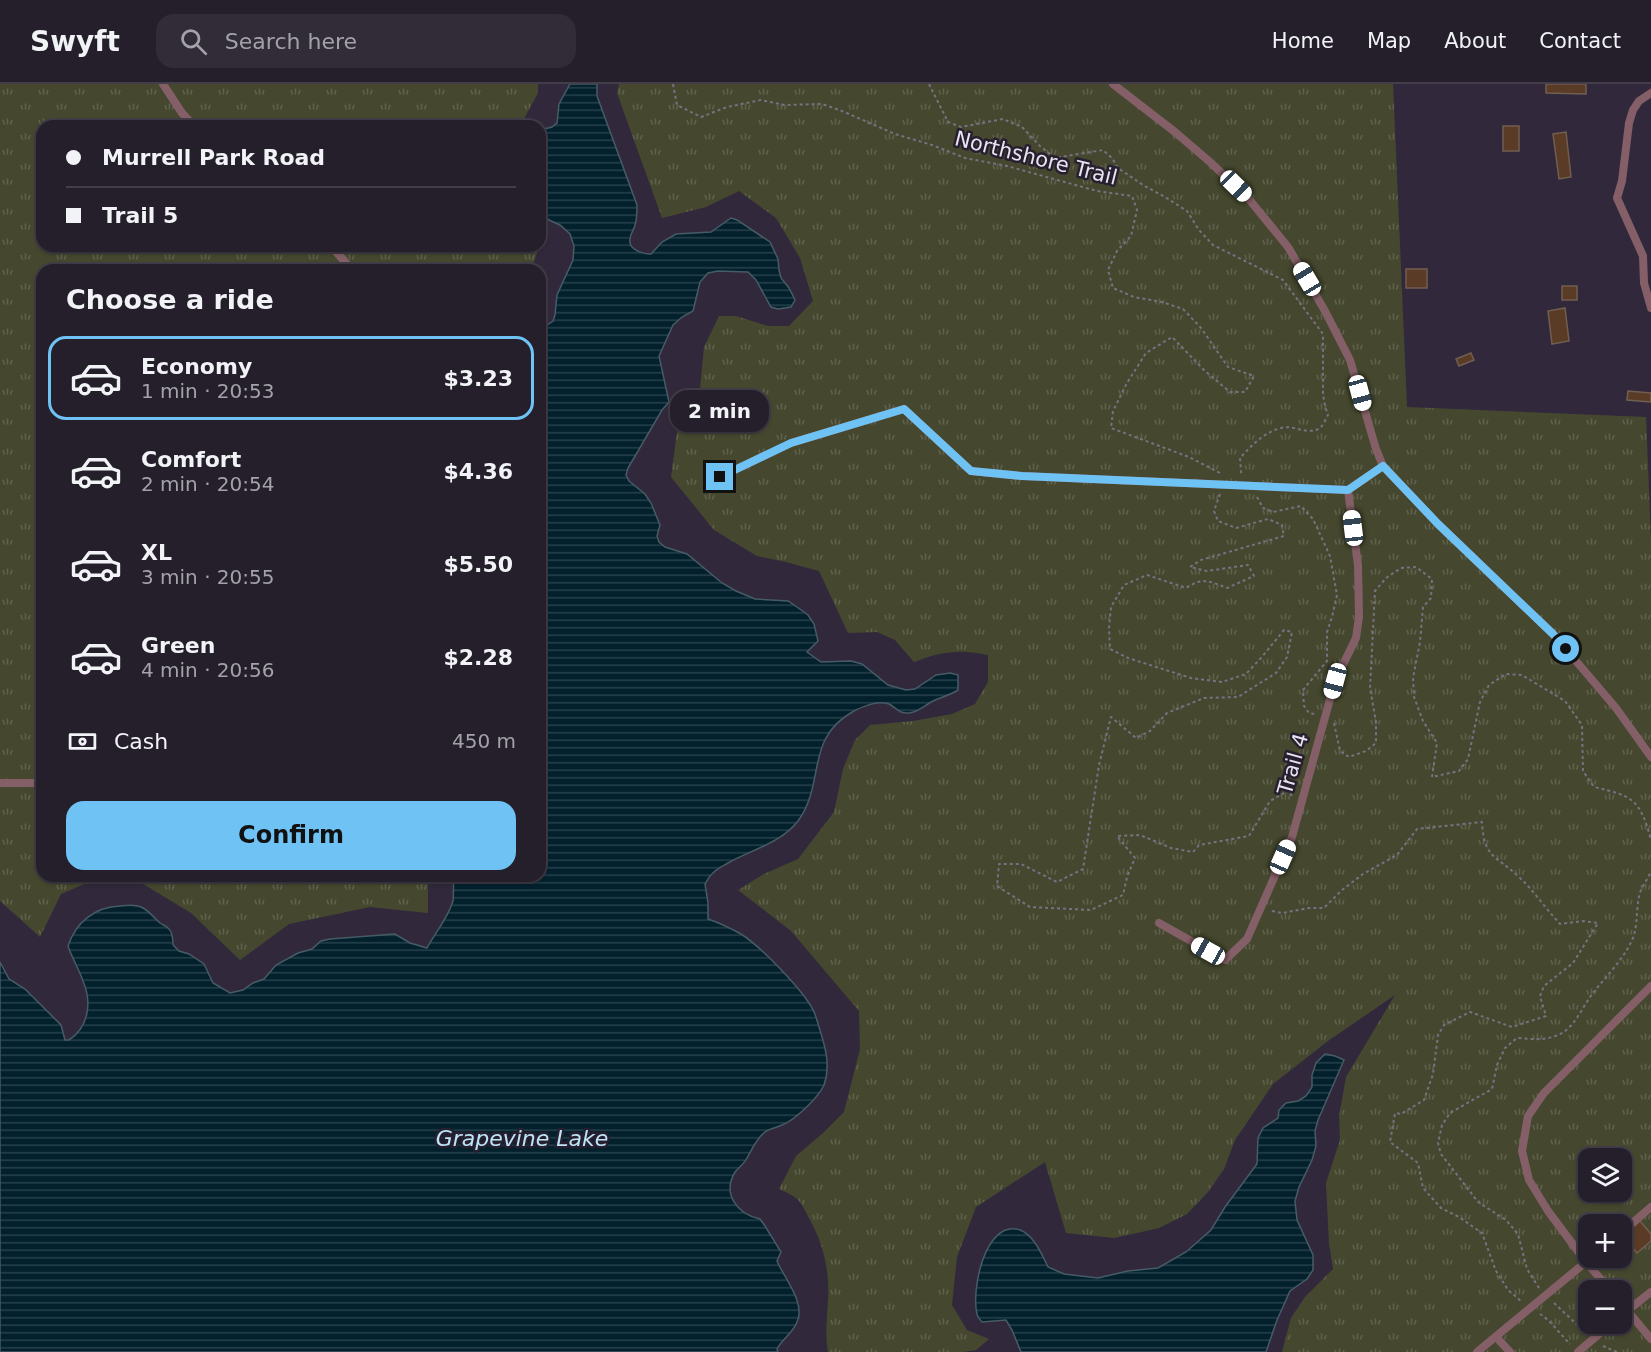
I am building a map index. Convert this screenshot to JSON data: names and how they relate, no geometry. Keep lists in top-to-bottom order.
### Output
{
  "streets": {
    "lane": ["Trail 4"],
    "path": ["Northshore Trail"]
  },
  "crossings": [
    ["Northshore Trail", "Trail 4"]
  ],
  "water": ["Grapevine Lake"],
  "page": {
    "header": "Swyft",
    "search": "Search here",
    "nav": [
      "Home",
      "Map",
      "About",
      "Contact"
    ],
    "banner": ["Murrell Park Road", "Trail 5"],
    "heading": "Choose a ride",
    "list": [
      {
        "name": "Economy",
        "note": "1 min · 20:53",
        "value": "$3.23"
      },
      {
        "name": "Comfort",
        "note": "2 min · 20:54",
        "value": "$4.36"
      },
      {
        "name": "XL",
        "note": "3 min · 20:55",
        "value": "$5.50"
      },
      {
        "name": "Green",
        "note": "4 min · 20:56",
        "value": "$2.28"
      }
    ],
    "bubble": "2 min",
    "pay": ["Cash", "450 m"],
    "buttons": "Confirm",
    "map_buttons": ["+", "−"]
  }
}
